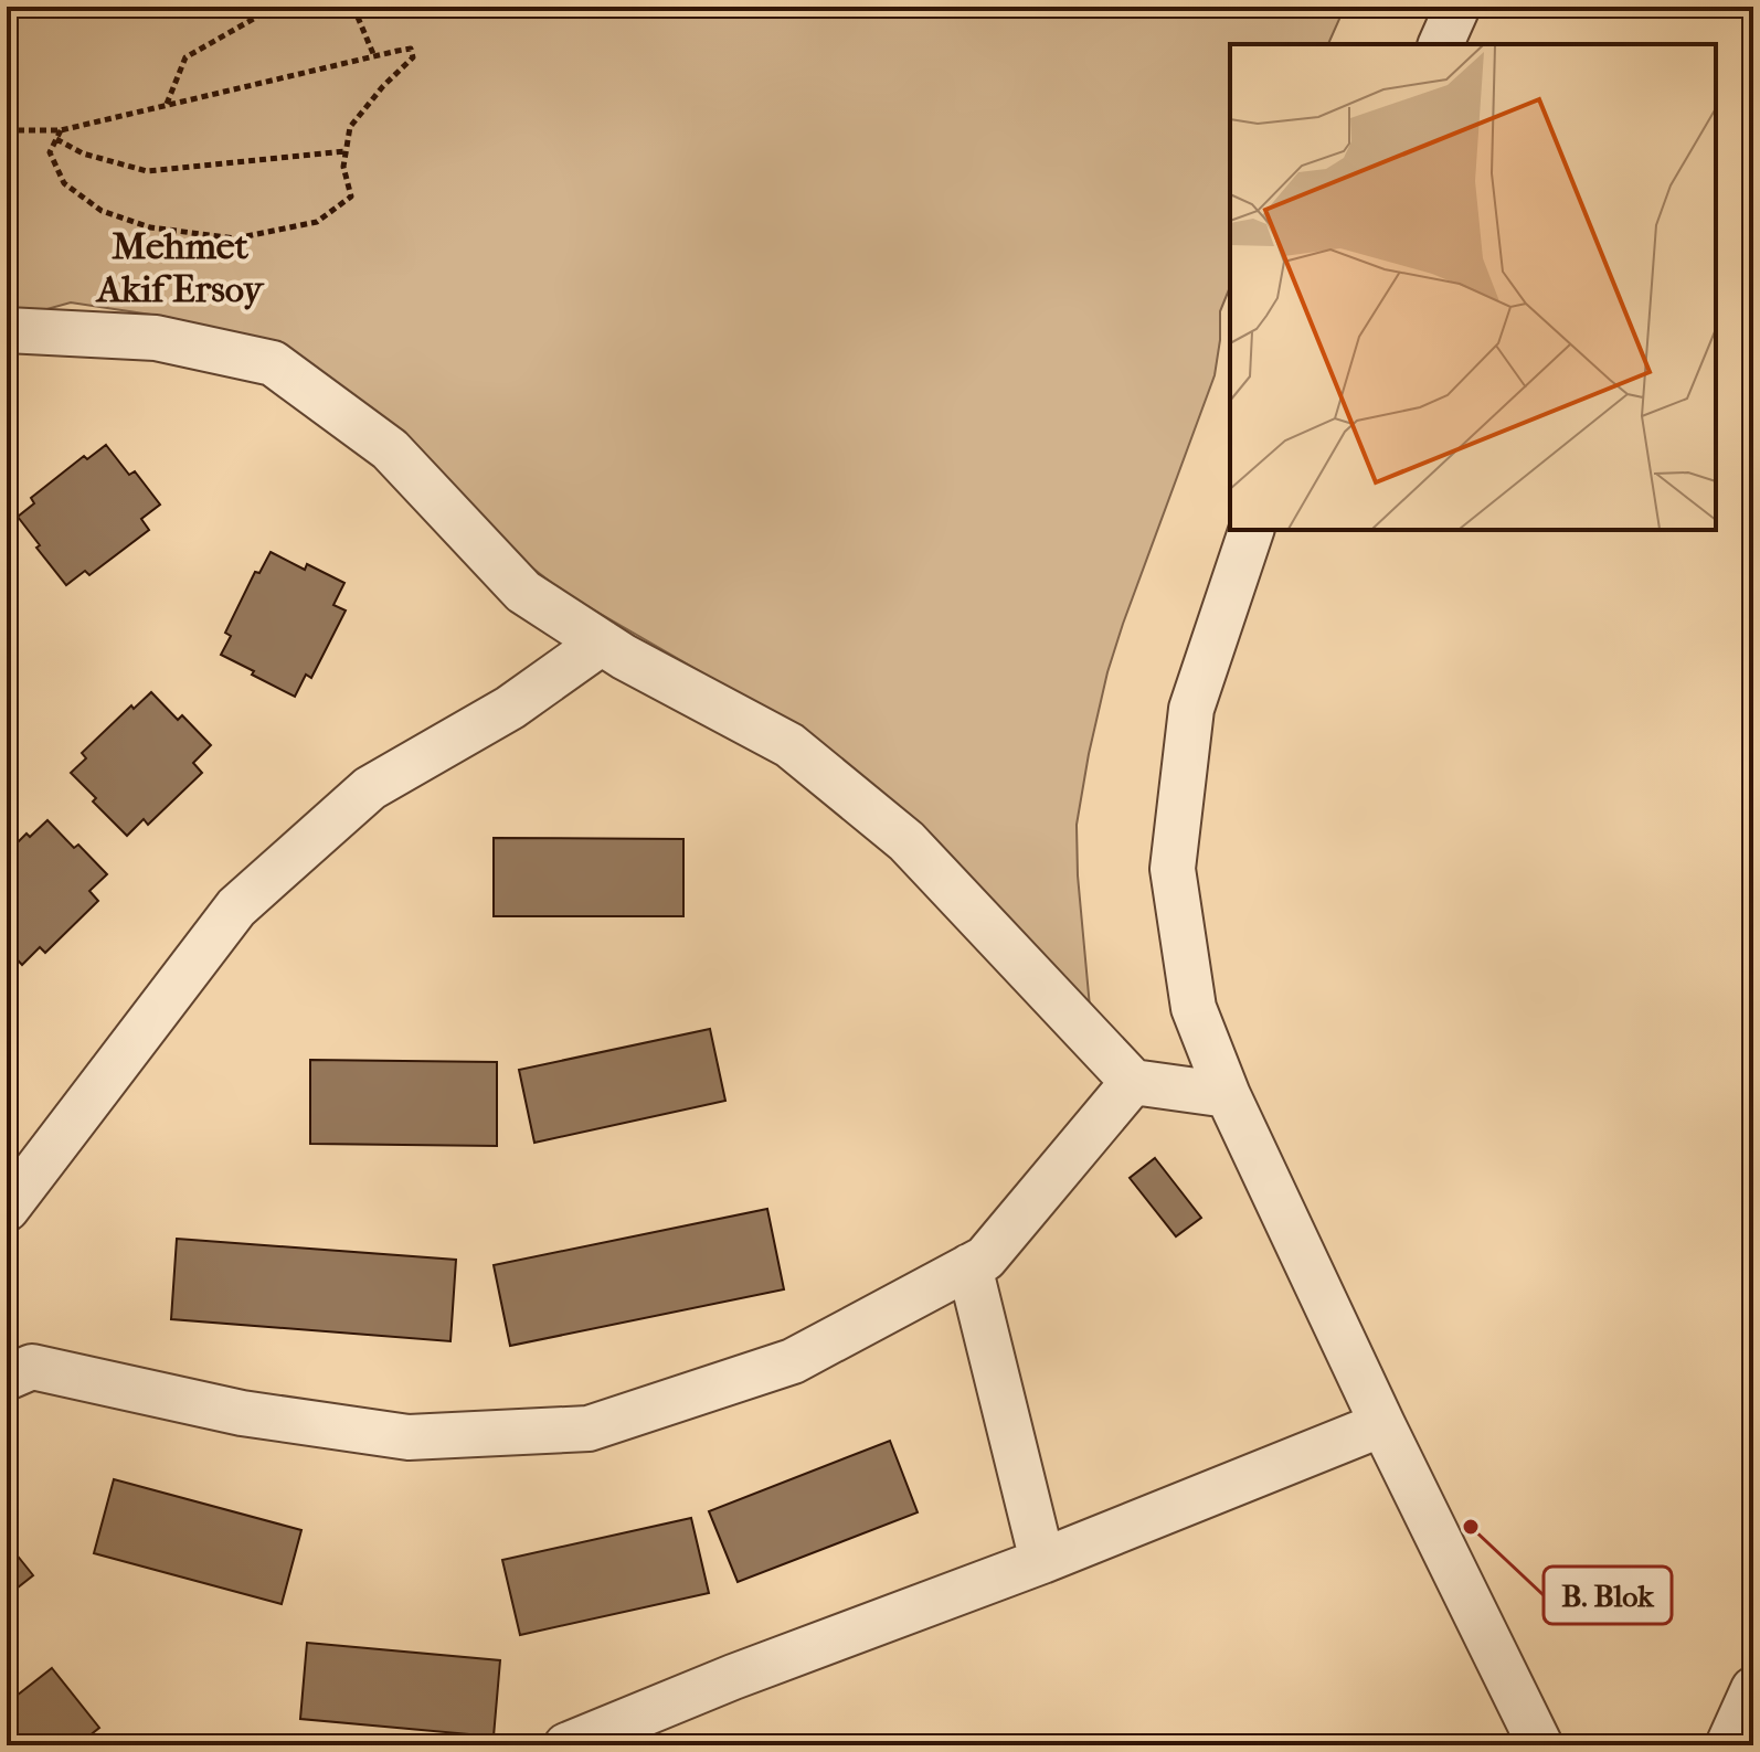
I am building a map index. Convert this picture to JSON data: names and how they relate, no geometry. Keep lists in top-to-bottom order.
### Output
{
  "districts": ["Mehmet Akif Ersoy"],
  "places": ["B. Blok"]
}
